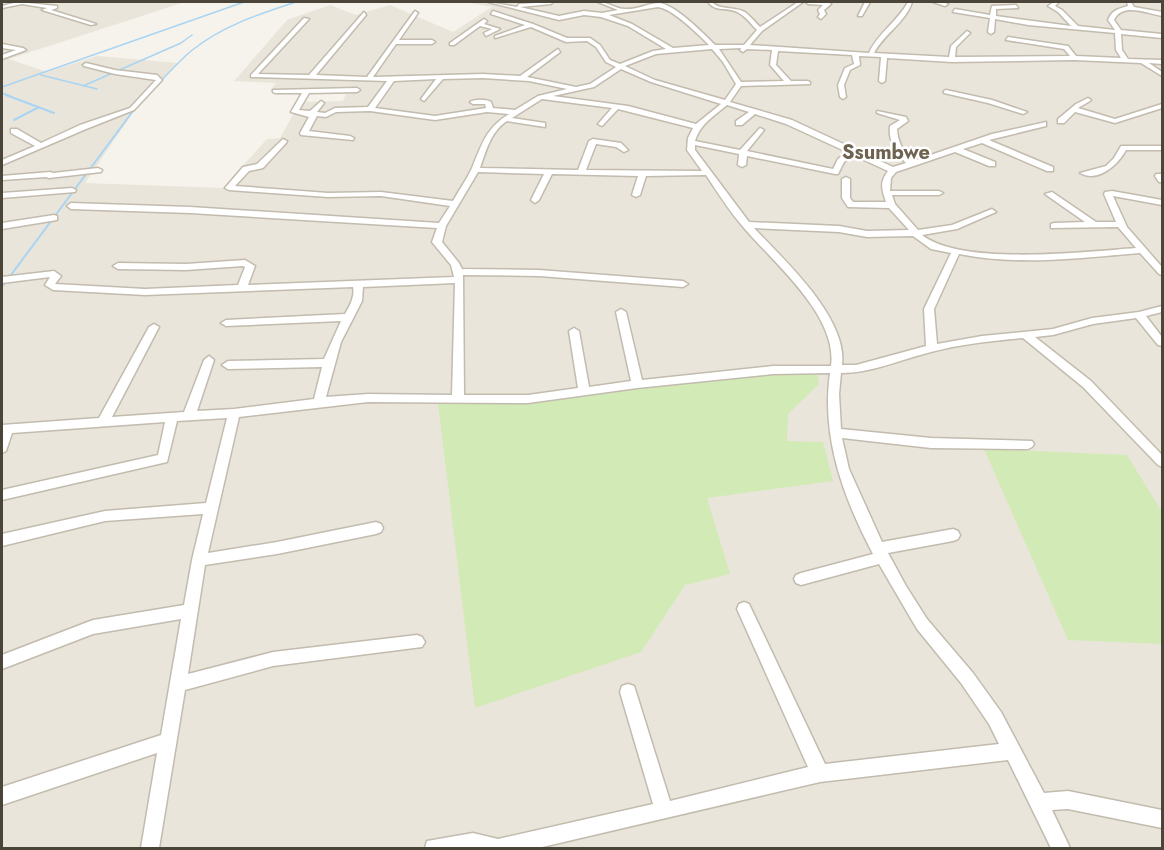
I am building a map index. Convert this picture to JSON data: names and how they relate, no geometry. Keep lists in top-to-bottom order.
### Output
{
  "districts": ["Ssumbwe"]
}
